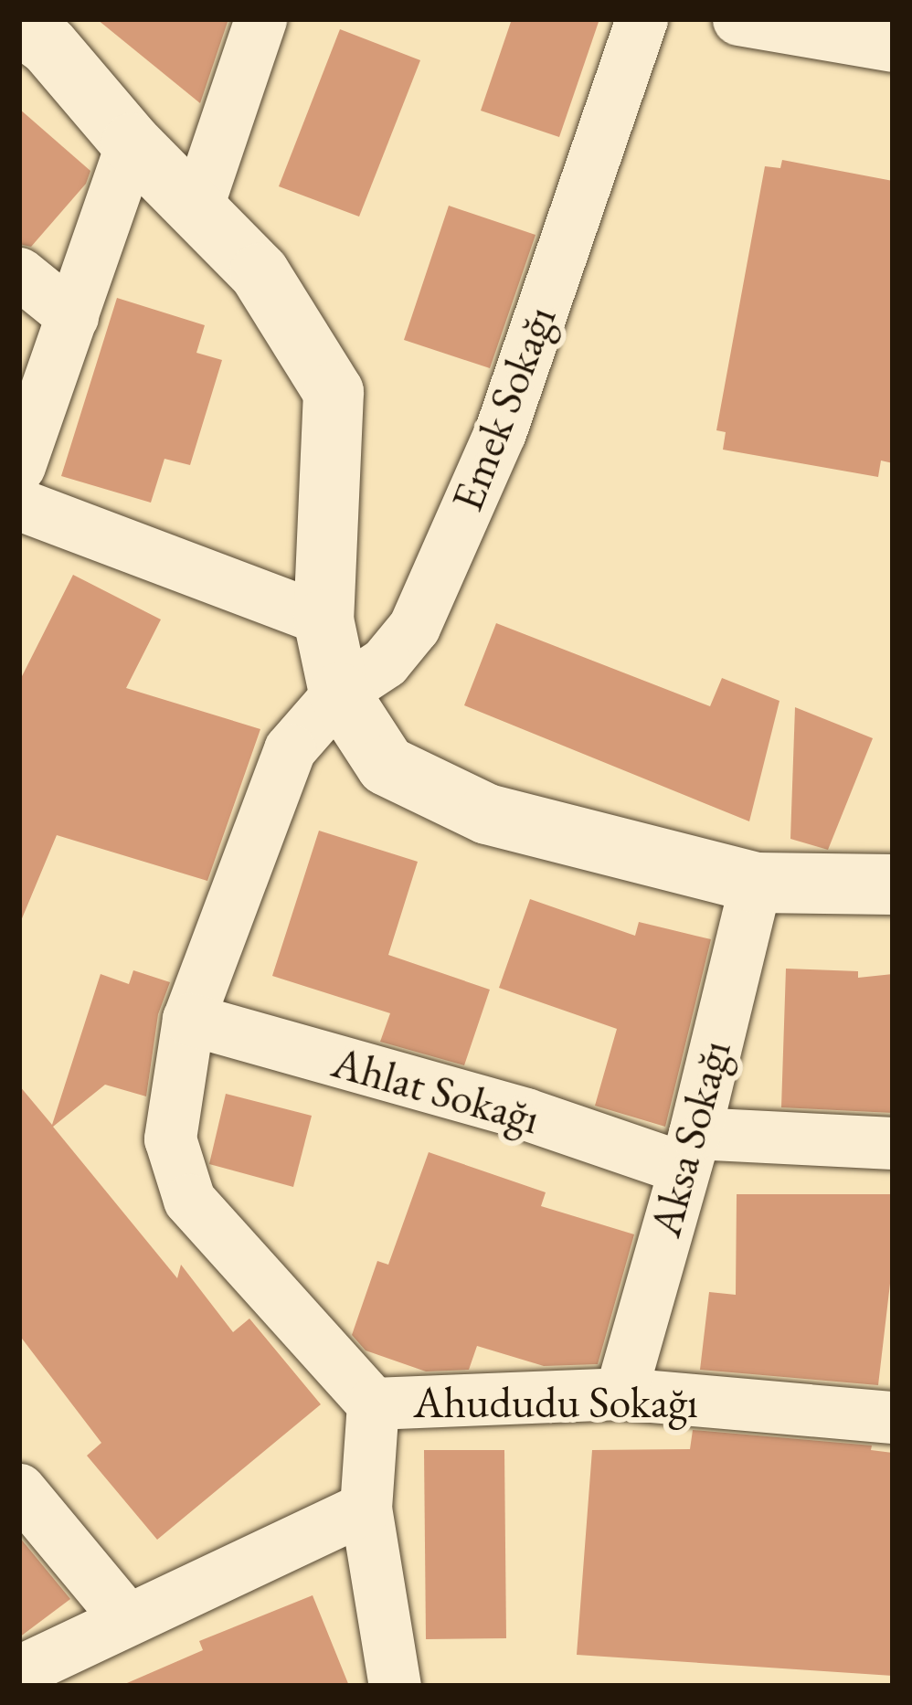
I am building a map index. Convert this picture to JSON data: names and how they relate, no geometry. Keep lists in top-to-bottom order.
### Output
{
  "streets": {
    "street": [
      "Emek Sokağı",
      "Ahlat Sokağı",
      "Aksa Sokağı",
      "Ahududu Sokağı"
    ]
  },
  "crossings": [
    ["Emek Sokağı", "Ahududu Sokağı"],
    ["Ahlat Sokağı", "Aksa Sokağı"],
    ["Ahlat Sokağı", "Ahududu Sokağı"],
    ["Aksa Sokağı", "Ahududu Sokağı"]
  ]
}
